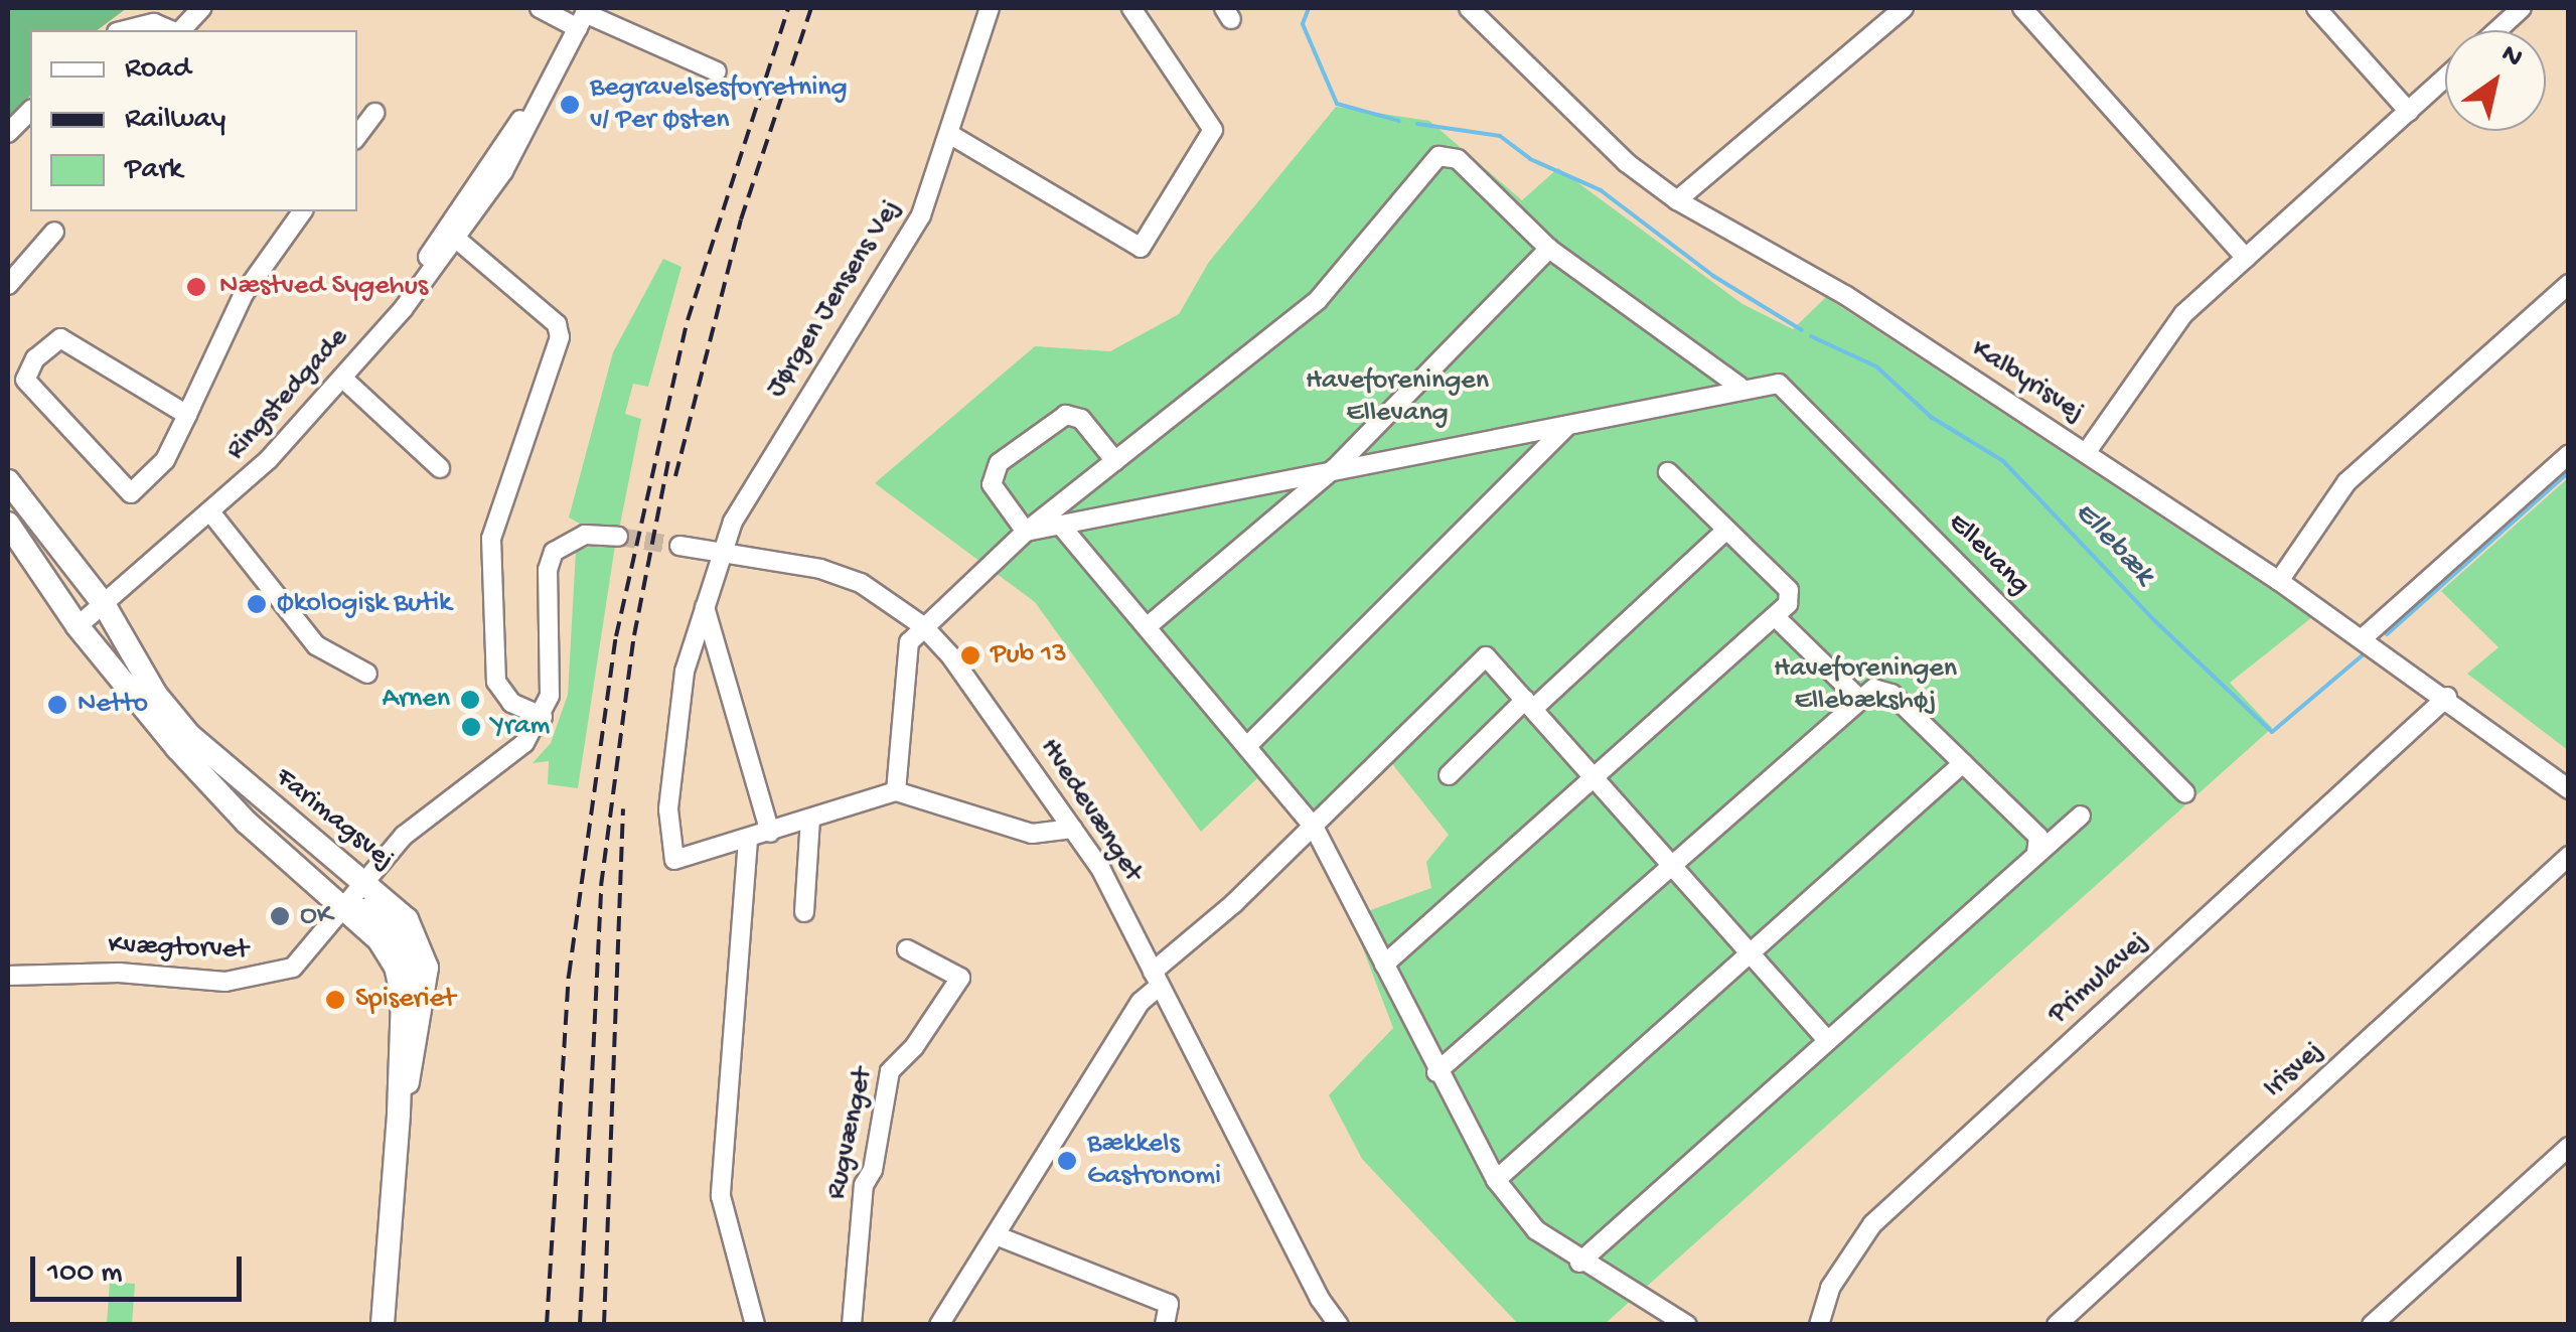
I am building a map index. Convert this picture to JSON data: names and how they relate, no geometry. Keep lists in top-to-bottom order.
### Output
{
  "streets": {
    "main road": ["Farimagsvej"],
    "street": [
      "Jørgen Jensens Vej",
      "Kalbyrisvej",
      "Ringstedgade",
      "Ellevang",
      "Hvedevænget",
      "Kvægtorvet",
      "Primulavej",
      "Irisvej",
      "Rugvænget"
    ]
  },
  "crossings": [
    ["Jørgen Jensens Vej", "Hvedevænget"],
    ["Kalbyrisvej", "Primulavej"],
    ["Ringstedgade", "Farimagsvej"],
    ["Farimagsvej", "Kvægtorvet"]
  ],
  "water": ["Ellebæk"],
  "parks": ["Haveforeningen Ellevang", "Haveforeningen Ellebækshøj"],
  "places": [
    "Begravelsesforretning v/ Per Østen",
    "Næstved Sygehus",
    "Økologisk Butik",
    "Pub 13",
    "Arnen",
    "Netto",
    "Yram",
    "OK",
    "Spiseriet",
    "Bækkels Gastronomi"
  ],
  "legend": ["Road", "Railway", "Park"],
  "scale_bar": "100 m",
  "north": "top right"
}
